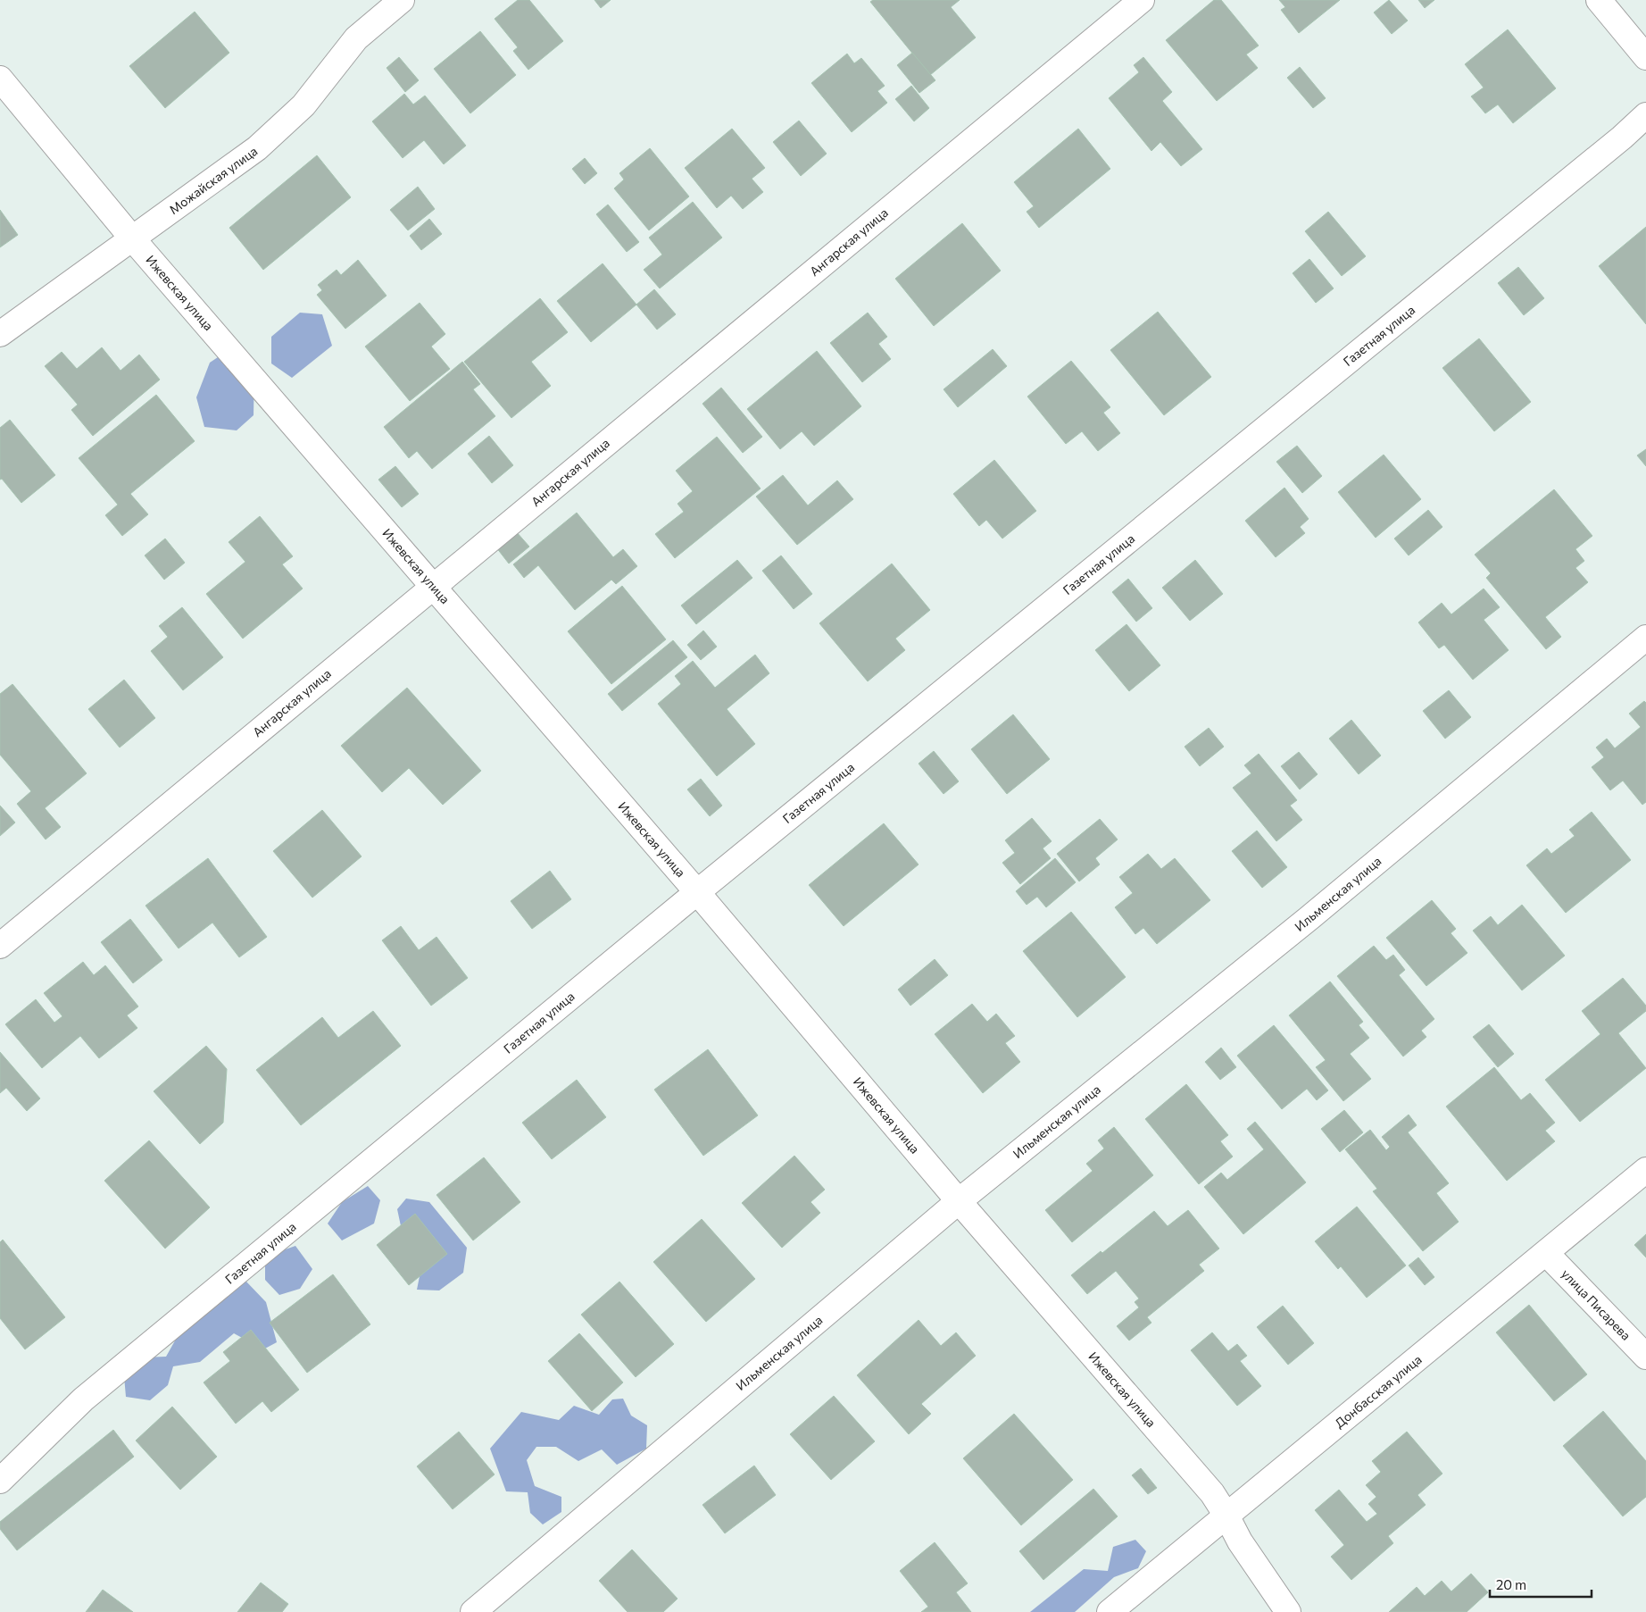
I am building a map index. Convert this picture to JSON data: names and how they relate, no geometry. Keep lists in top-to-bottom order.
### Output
{
  "streets": {
    "street": [
      "Можайская улица",
      "Ангарская улица",
      "Ижевская улица",
      "Газетная улица",
      "Ильменская улица",
      "улица Писарева",
      "Донбасская улица"
    ]
  },
  "crossings": [
    ["Можайская улица", "Ижевская улица"],
    ["Ангарская улица", "Ижевская улица"],
    ["Ижевская улица", "Газетная улица"],
    ["Ижевская улица", "Ильменская улица"],
    ["Ижевская улица", "Донбасская улица"],
    ["улица Писарева", "Донбасская улица"]
  ],
  "scale_bar": "20 m"
}
